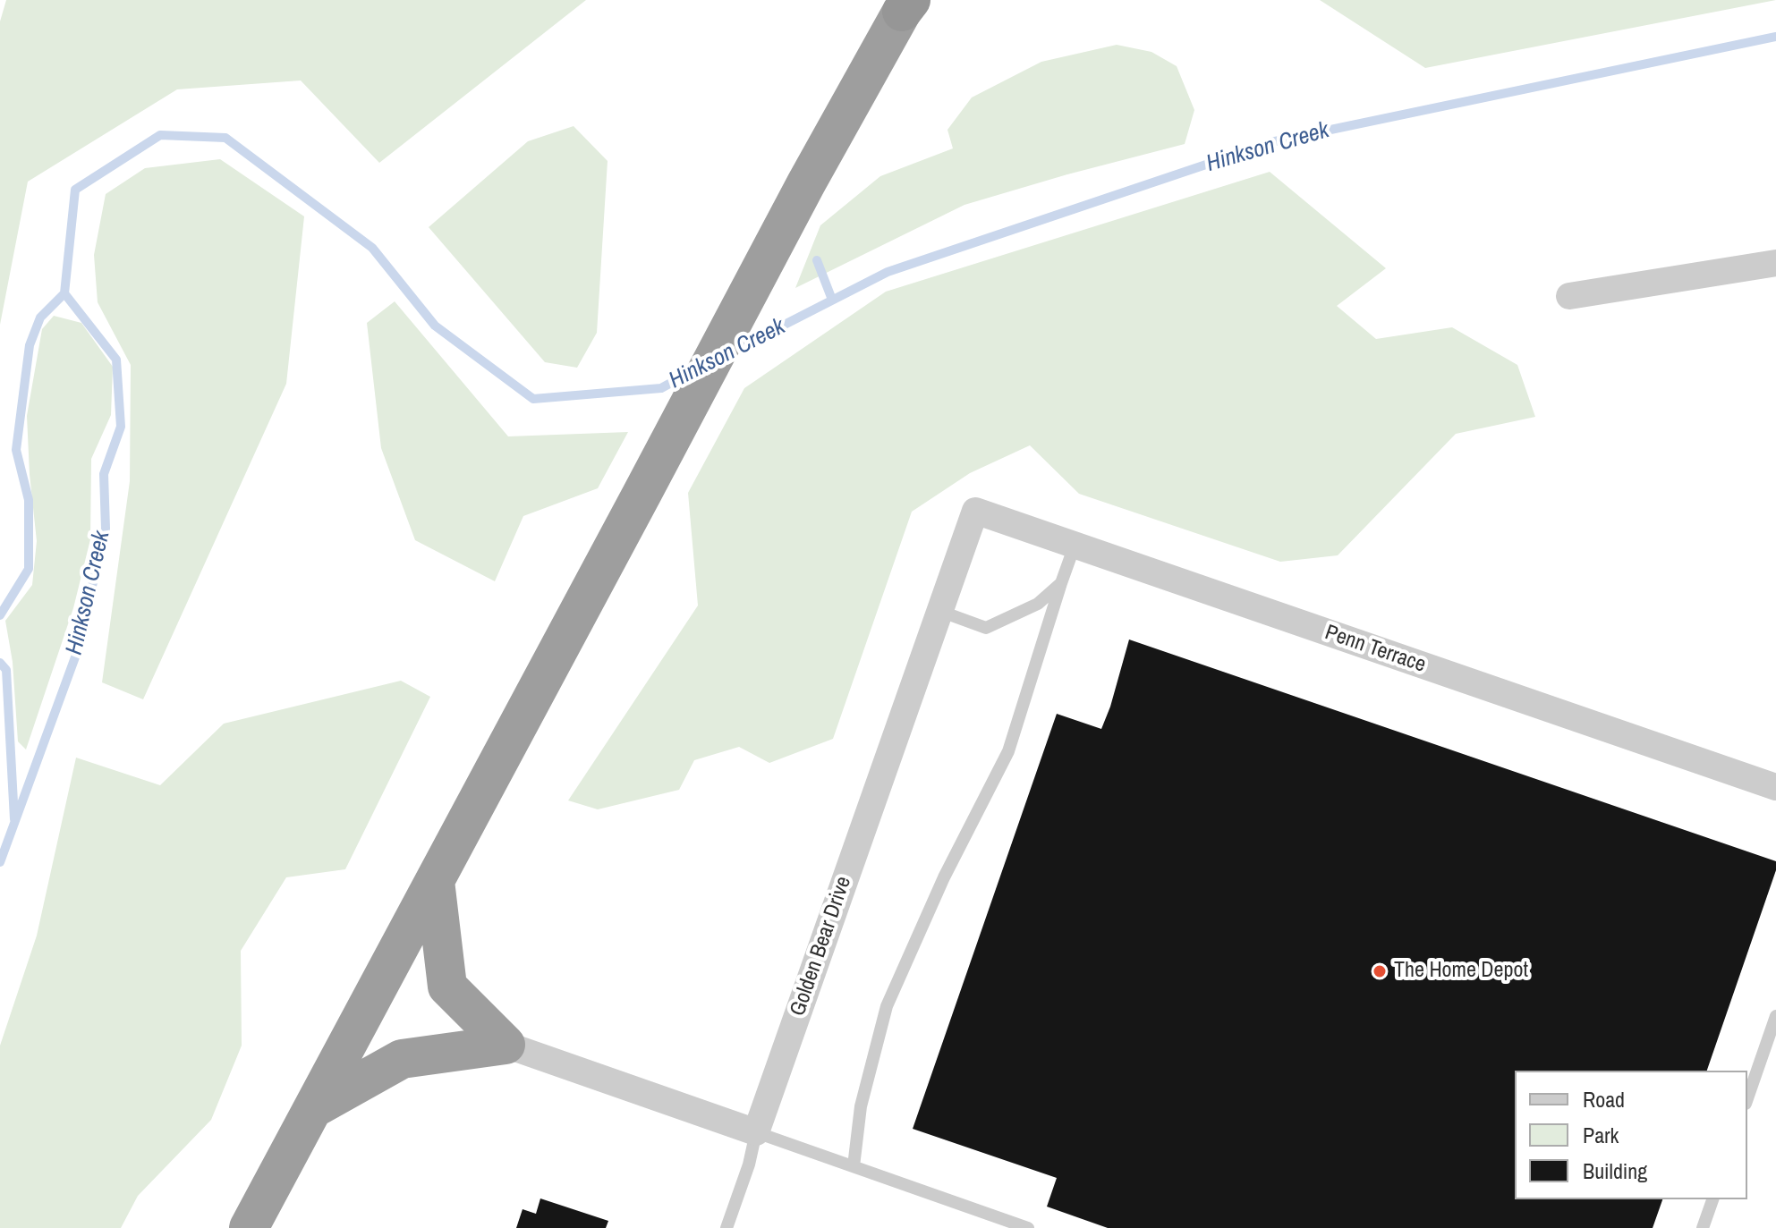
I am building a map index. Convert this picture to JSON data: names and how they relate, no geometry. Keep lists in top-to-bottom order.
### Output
{
  "streets": {
    "street": ["Penn Terrace", "Golden Bear Drive"]
  },
  "crossings": [
    ["Penn Terrace", "Golden Bear Drive"]
  ],
  "water": ["Hinkson Creek"],
  "places": ["The Home Depot"],
  "legend": ["Road", "Park", "Building"]
}
